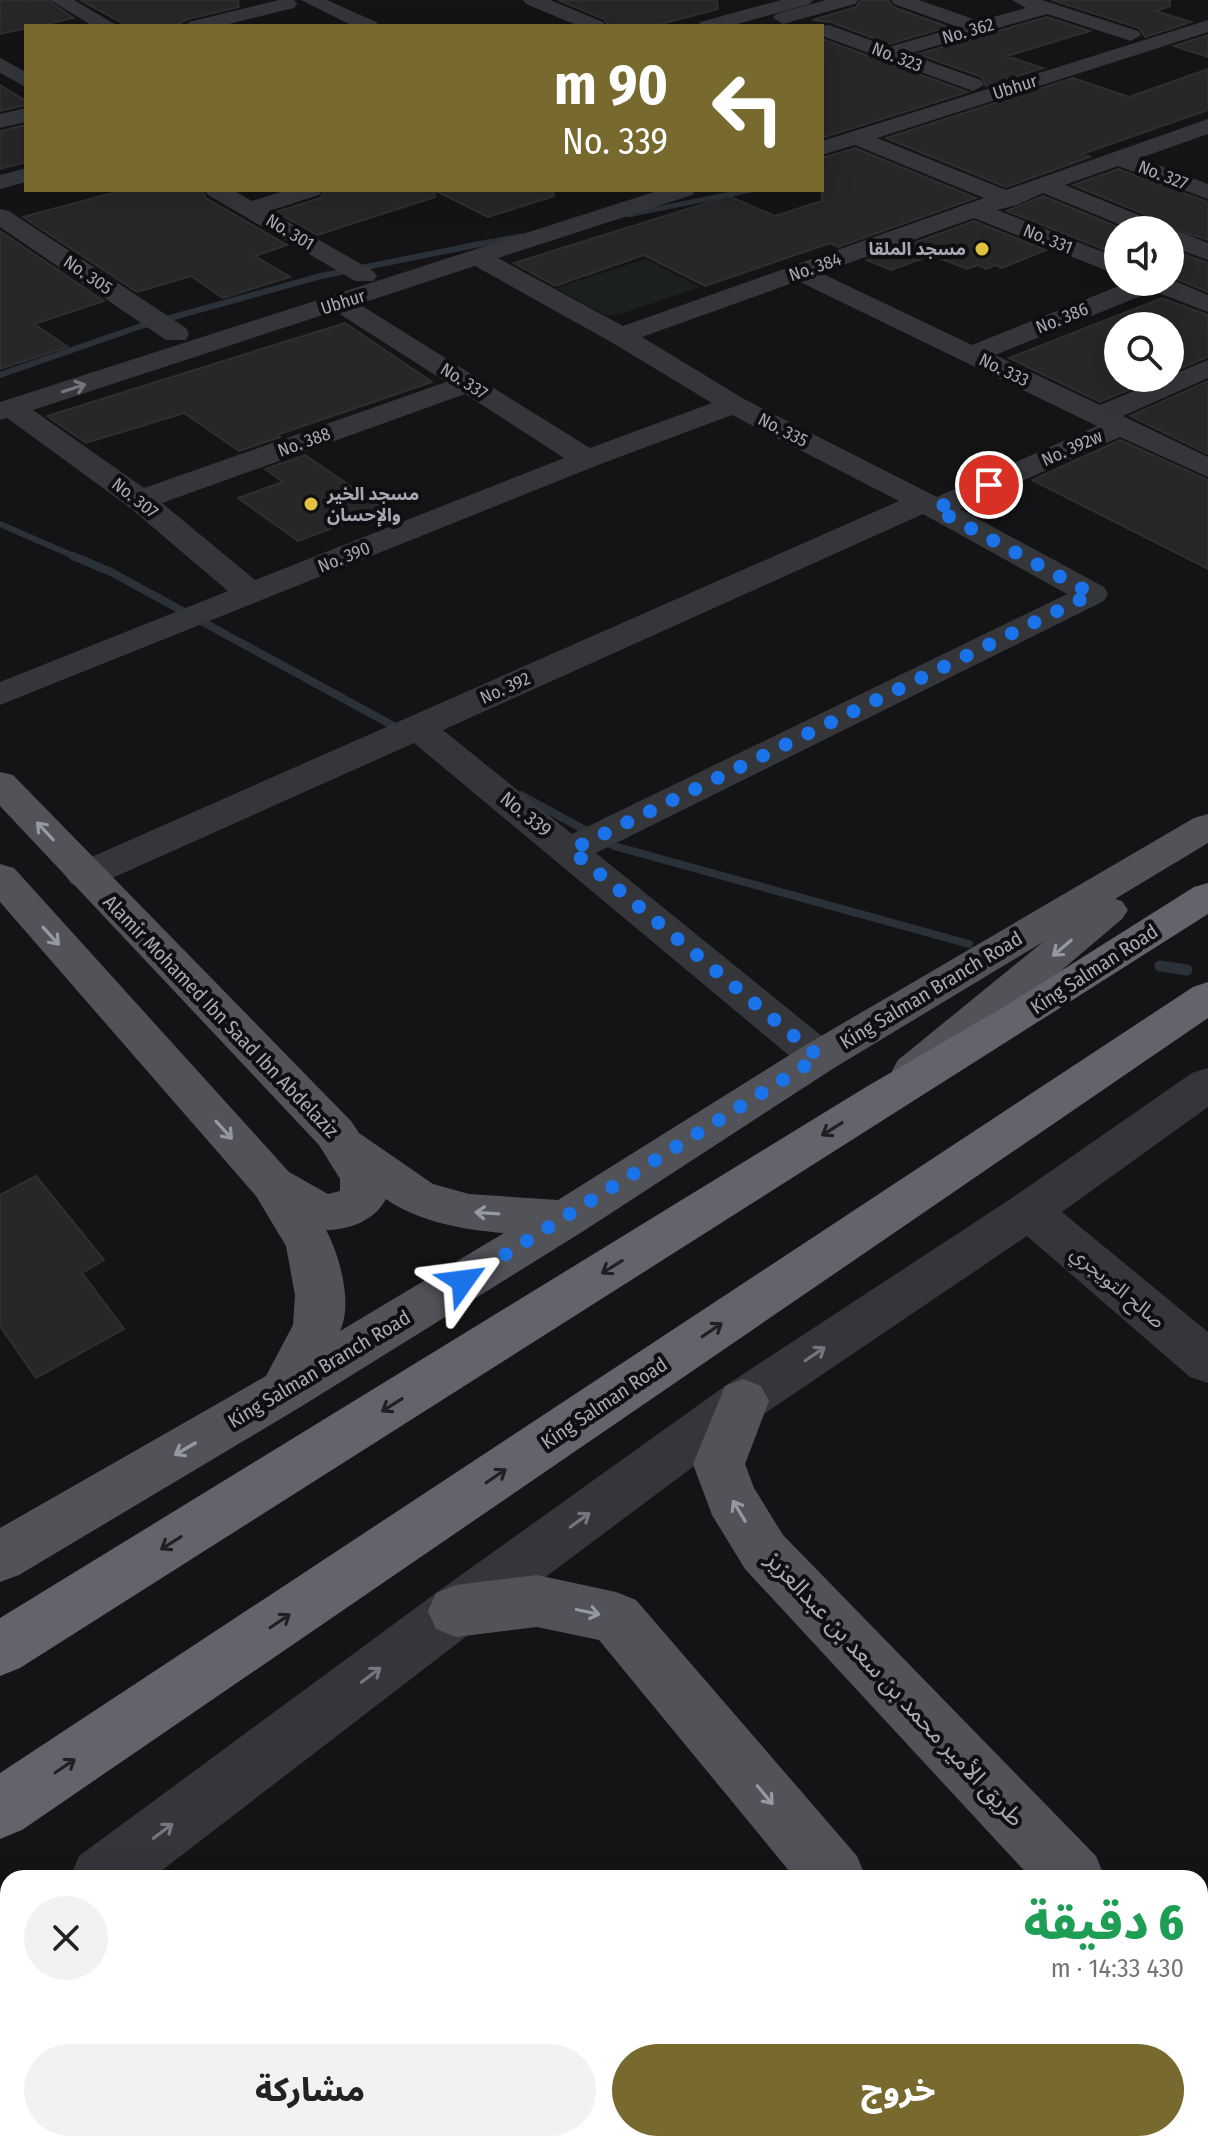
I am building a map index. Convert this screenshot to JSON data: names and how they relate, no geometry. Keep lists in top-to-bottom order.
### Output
{
  "streets": {
    "highway": ["King Salman Road"],
    "main road": ["King Salman Branch Road", "Alamir Mohamed Ibn Saad Ibn Abdelaziz", "طريق الأمير محمد بن سعد بن عبدالعزيز"],
    "street": [
      "No. 362",
      "No. 323",
      "Ubhur",
      "No. 327",
      "No. 301",
      "No. 331",
      "No. 384",
      "No. 305",
      "No. 386",
      "No. 333",
      "No. 337",
      "No. 335",
      "No. 388",
      "No. 392w",
      "No. 307",
      "No. 390",
      "No. 392",
      "No. 339",
      "صالح التويجري"
    ]
  },
  "crossings": [
    ["No. 362", "No. 323"],
    ["No. 323", "Ubhur"],
    ["Ubhur", "No. 301"],
    ["Ubhur", "No. 305"],
    ["Ubhur", "No. 337"],
    ["Ubhur", "No. 335"],
    ["Ubhur", "No. 307"],
    ["No. 327", "No. 384"],
    ["No. 331", "No. 384"],
    ["No. 384", "No. 333"],
    ["No. 384", "No. 335"],
    ["No. 386", "No. 333"],
    ["No. 333", "No. 392w"],
    ["No. 337", "No. 388"],
    ["No. 337", "No. 390"],
    ["No. 335", "No. 392w"],
    ["No. 335", "No. 390"],
    ["No. 335", "No. 392"],
    ["No. 335", "No. 339"],
    ["No. 388", "No. 307"],
    ["No. 392w", "No. 392"],
    ["No. 307", "No. 390"],
    ["No. 392", "No. 339"],
    ["No. 392", "Alamir Mohamed Ibn Saad Ibn Abdelaziz"],
    ["No. 339", "King Salman Branch Road"],
    ["King Salman Branch Road", "Alamir Mohamed Ibn Saad Ibn Abdelaziz"]
  ],
  "one_way": ["Alamir Mohamed Ibn Saad Ibn Abdelaziz", "طريق الأمير محمد بن سعد بن عبدالعزيز"],
  "places": ["مسجد الملقا", "مسجد الخير والإحسان"],
  "page": {
    "turn": ["90 m", "No. 339"],
    "heading": ["6 دقيقة", "430 m · 14:33"],
    "buttons": ["خروج", "مشاركة"]
  }
}
